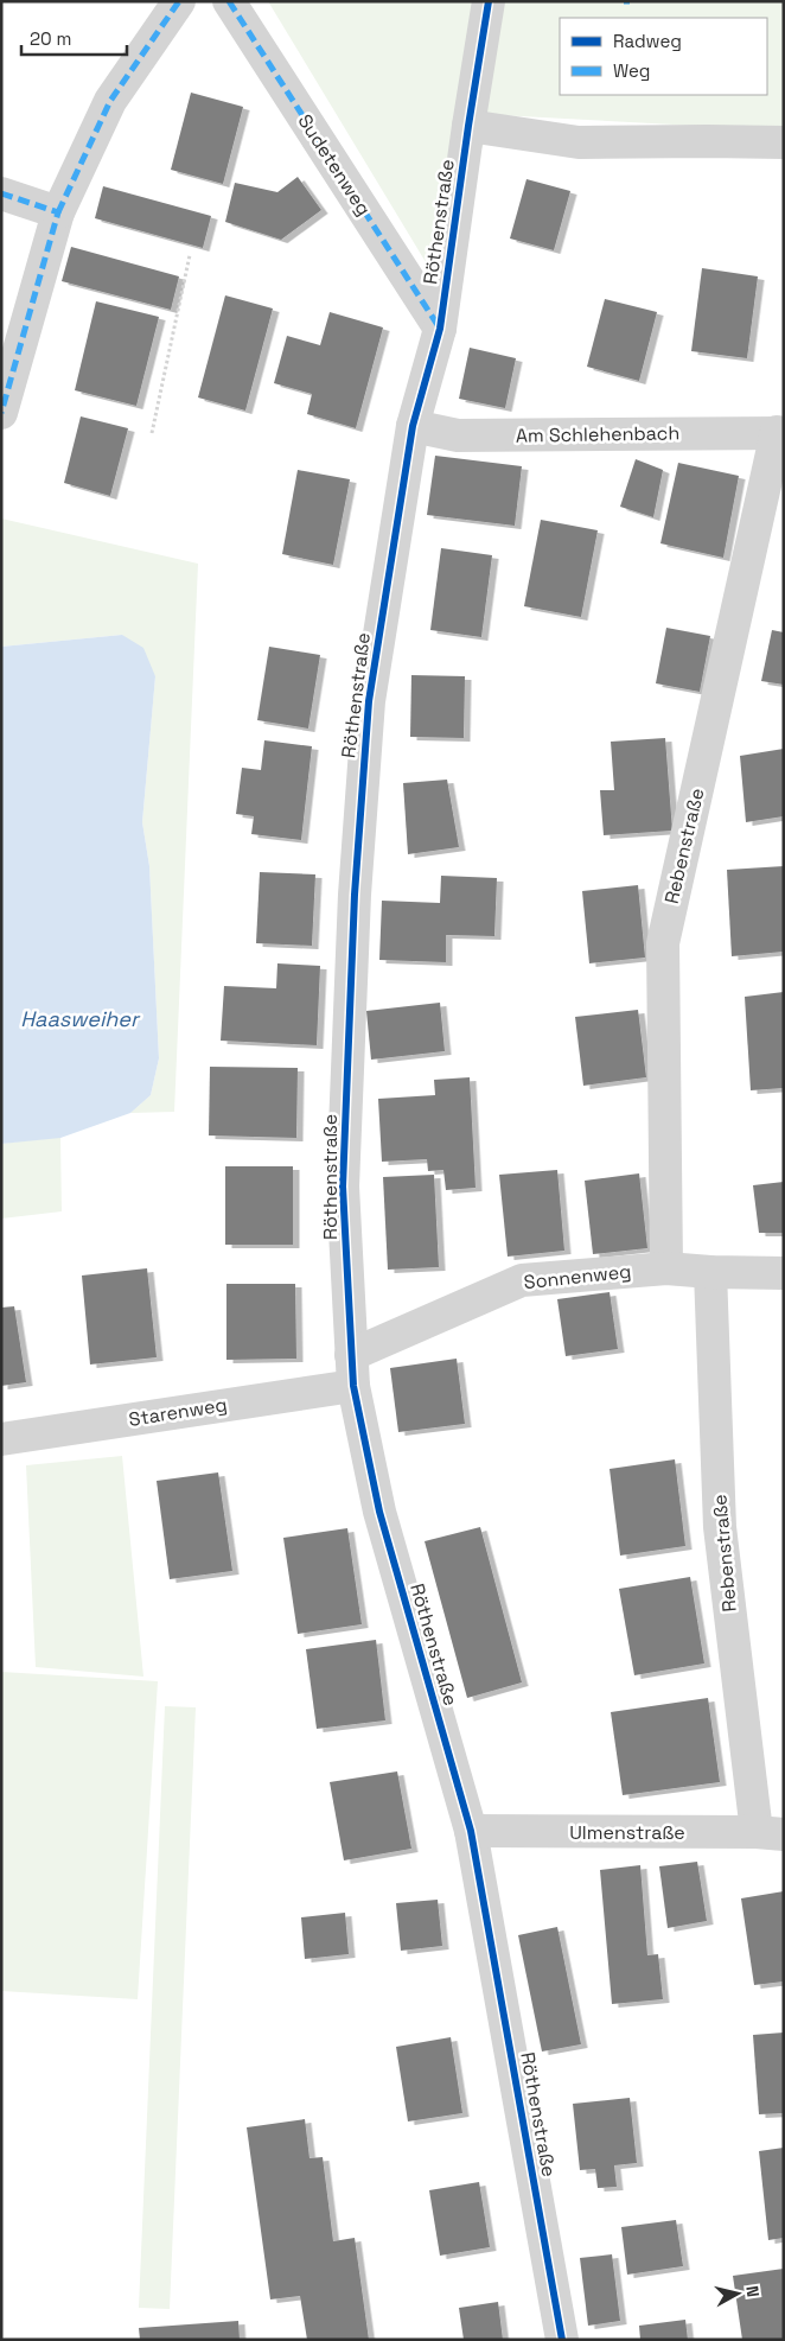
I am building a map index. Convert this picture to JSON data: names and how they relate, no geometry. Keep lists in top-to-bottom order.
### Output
{
  "streets": {
    "street": [
      "Sudetenweg",
      "Röthenstraße",
      "Am Schlehenbach",
      "Rebenstraße",
      "Sonnenweg",
      "Starenweg",
      "Ulmenstraße"
    ]
  },
  "crossings": [
    ["Sudetenweg", "Röthenstraße"],
    ["Röthenstraße", "Am Schlehenbach"],
    ["Röthenstraße", "Sonnenweg"],
    ["Röthenstraße", "Starenweg"],
    ["Röthenstraße", "Ulmenstraße"],
    ["Am Schlehenbach", "Rebenstraße"],
    ["Rebenstraße", "Sonnenweg"],
    ["Rebenstraße", "Ulmenstraße"],
    ["Sonnenweg", "Starenweg"]
  ],
  "water": ["Haasweiher"],
  "legend": ["Radweg", "Weg"],
  "scale_bar": "20 m",
  "north": "right"
}
